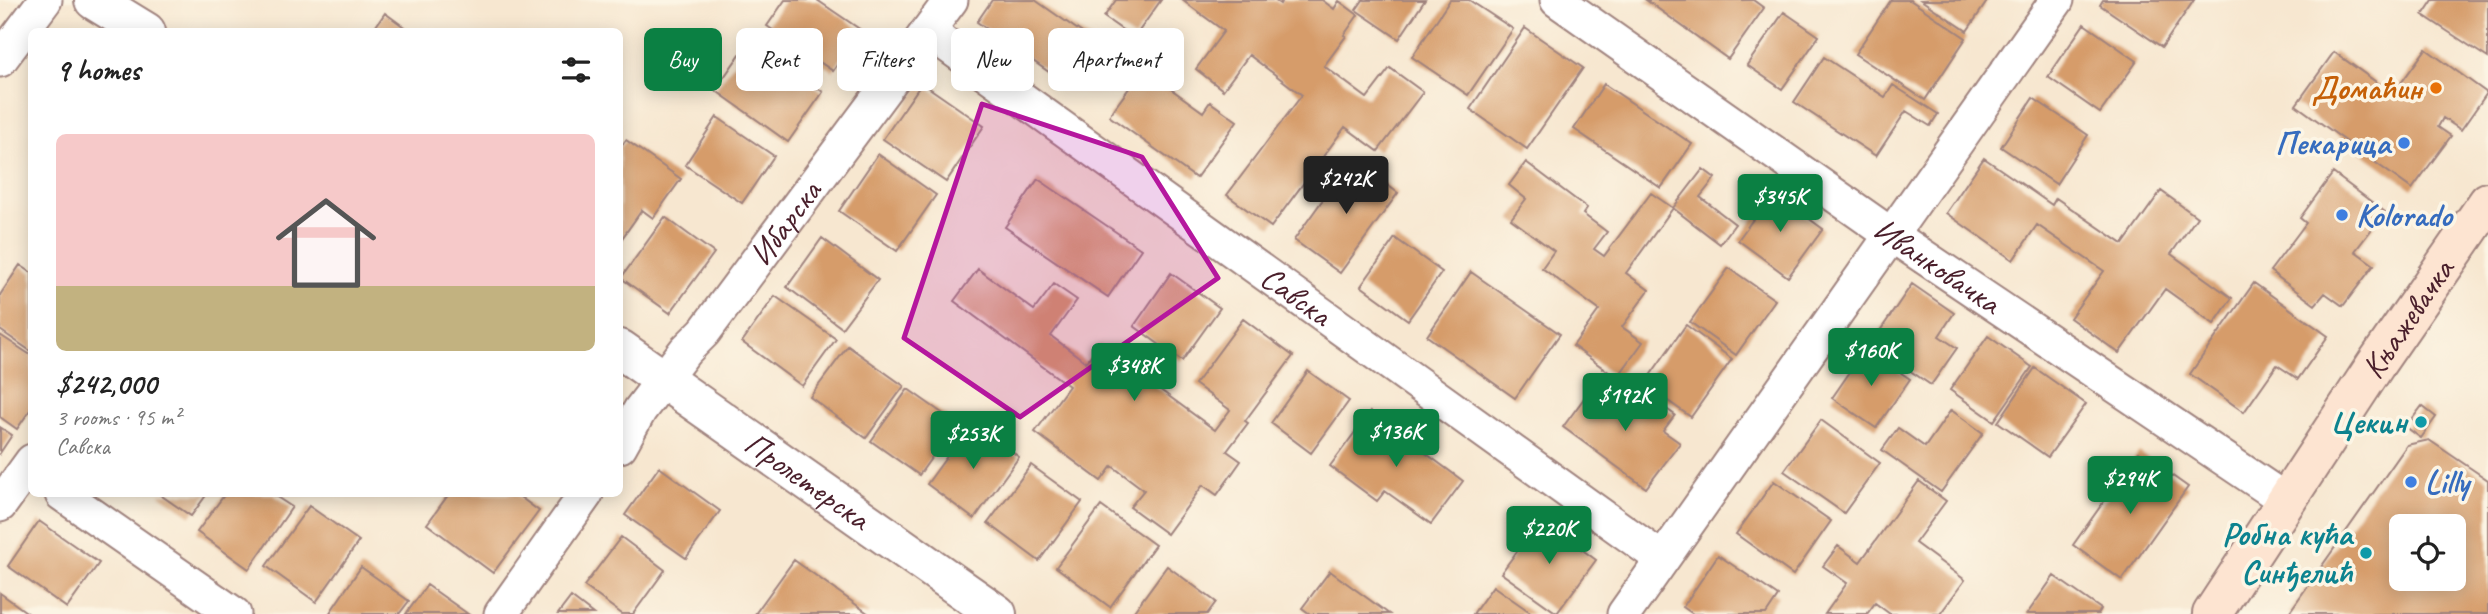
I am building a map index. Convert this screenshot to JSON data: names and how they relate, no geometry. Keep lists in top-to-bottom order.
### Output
{
  "streets": {
    "main road": ["Књажевачка"],
    "street": [
      "Ибарска",
      "Иванковачка",
      "Савска",
      "Пролетерска"
    ]
  },
  "crossings": [
    ["Ибарска", "Пролетерска"],
    ["Иванковачка", "Књажевачка"]
  ],
  "places": [
    "Домаћин",
    "Пекарица",
    "Kolorado",
    "Цекин",
    "Lilly",
    "Робна кућа Синђелић"
  ],
  "page": {
    "chip": [
      "Buy",
      "Rent",
      "Filters",
      "New",
      "Apartment"
    ],
    "heading": "9 homes",
    "list": [
      {
        "name": "$242,000",
        "note": "3 rooms · 95 m² · Савска"
      }
    ],
    "price": [
      "$242K",
      "$345K",
      "$160K",
      "$348K",
      "$192K",
      "$136K",
      "$253K",
      "$294K",
      "$220K"
    ]
  }
}
